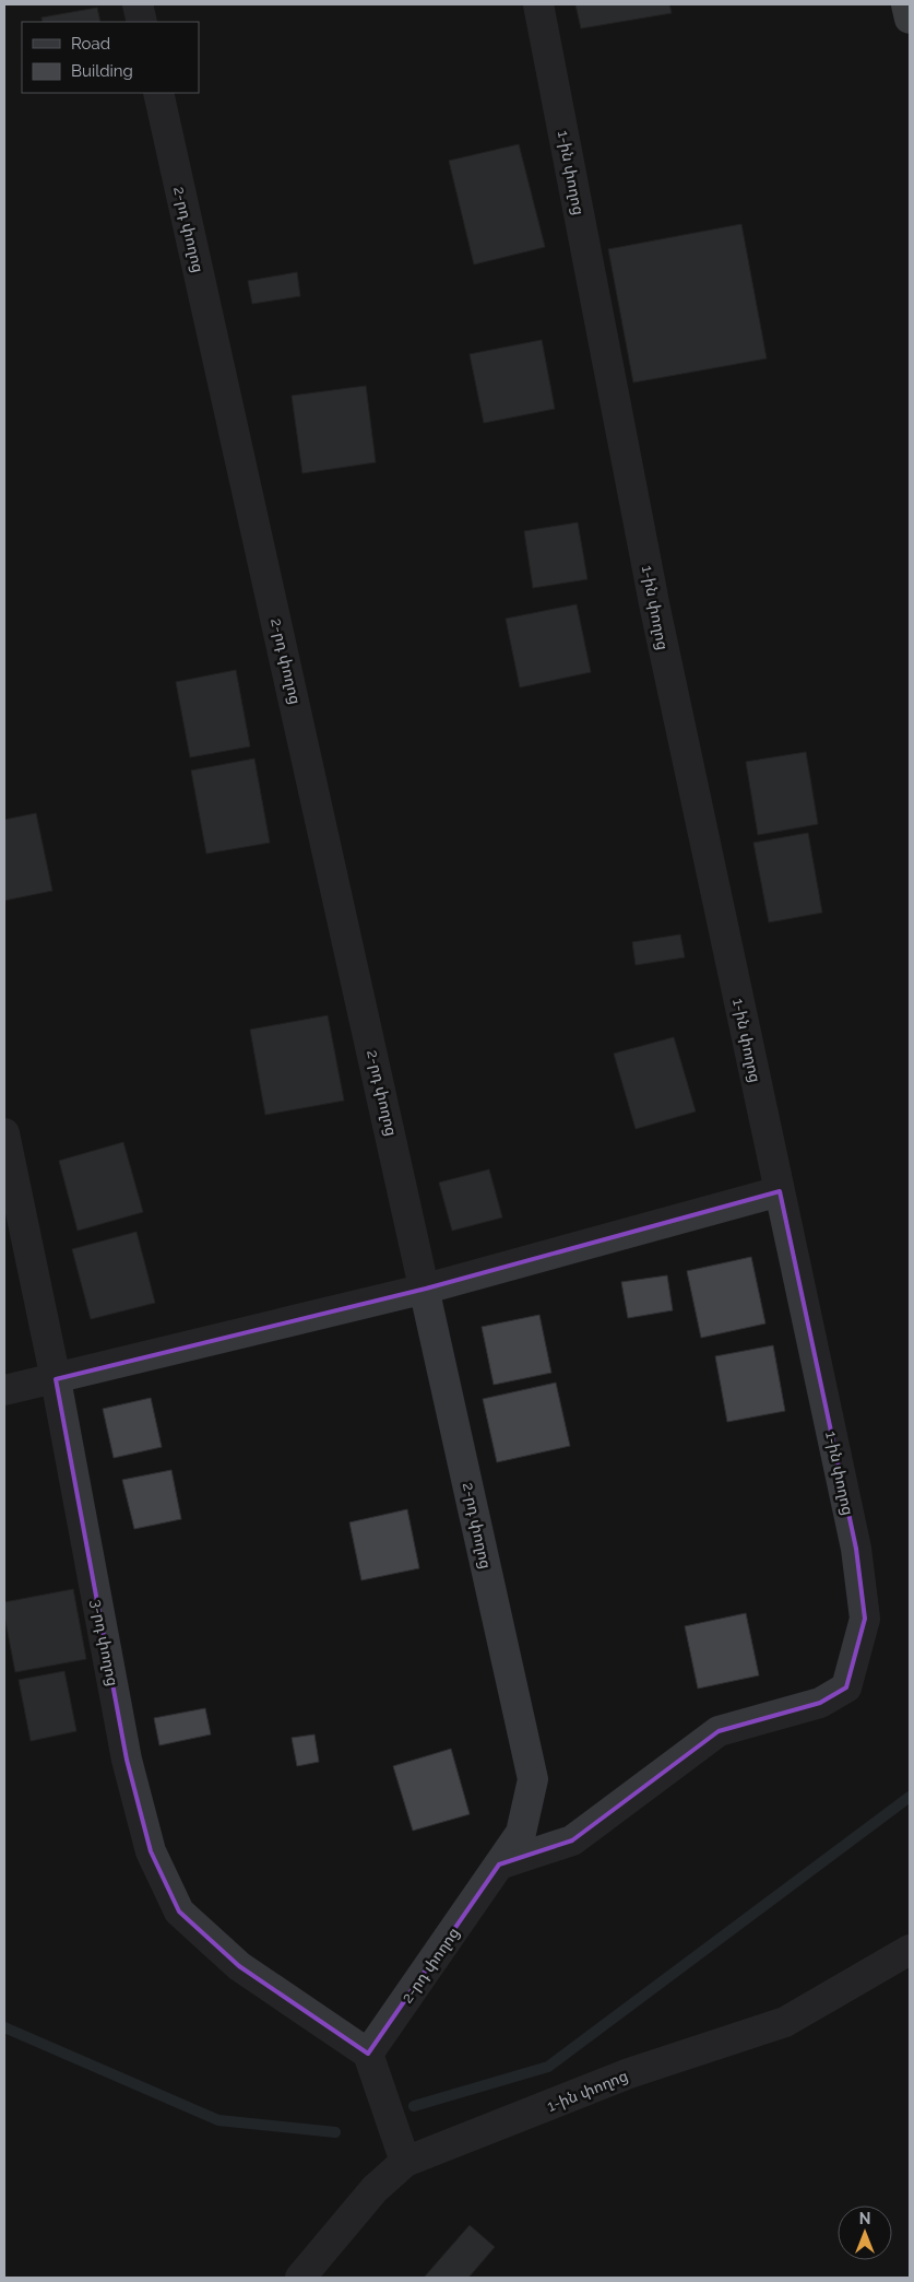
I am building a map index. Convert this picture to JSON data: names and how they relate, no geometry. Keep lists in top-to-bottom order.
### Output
{
  "streets": {
    "street": ["1-ին փողոց", "2-րդ փողոց", "3-րդ փողոց"]
  },
  "crossings": [
    ["1-ին փողոց", "2-րդ փողոց"],
    ["2-րդ փողոց", "3-րդ փողոց"]
  ],
  "legend": ["Road", "Building"],
  "north": "top"
}
